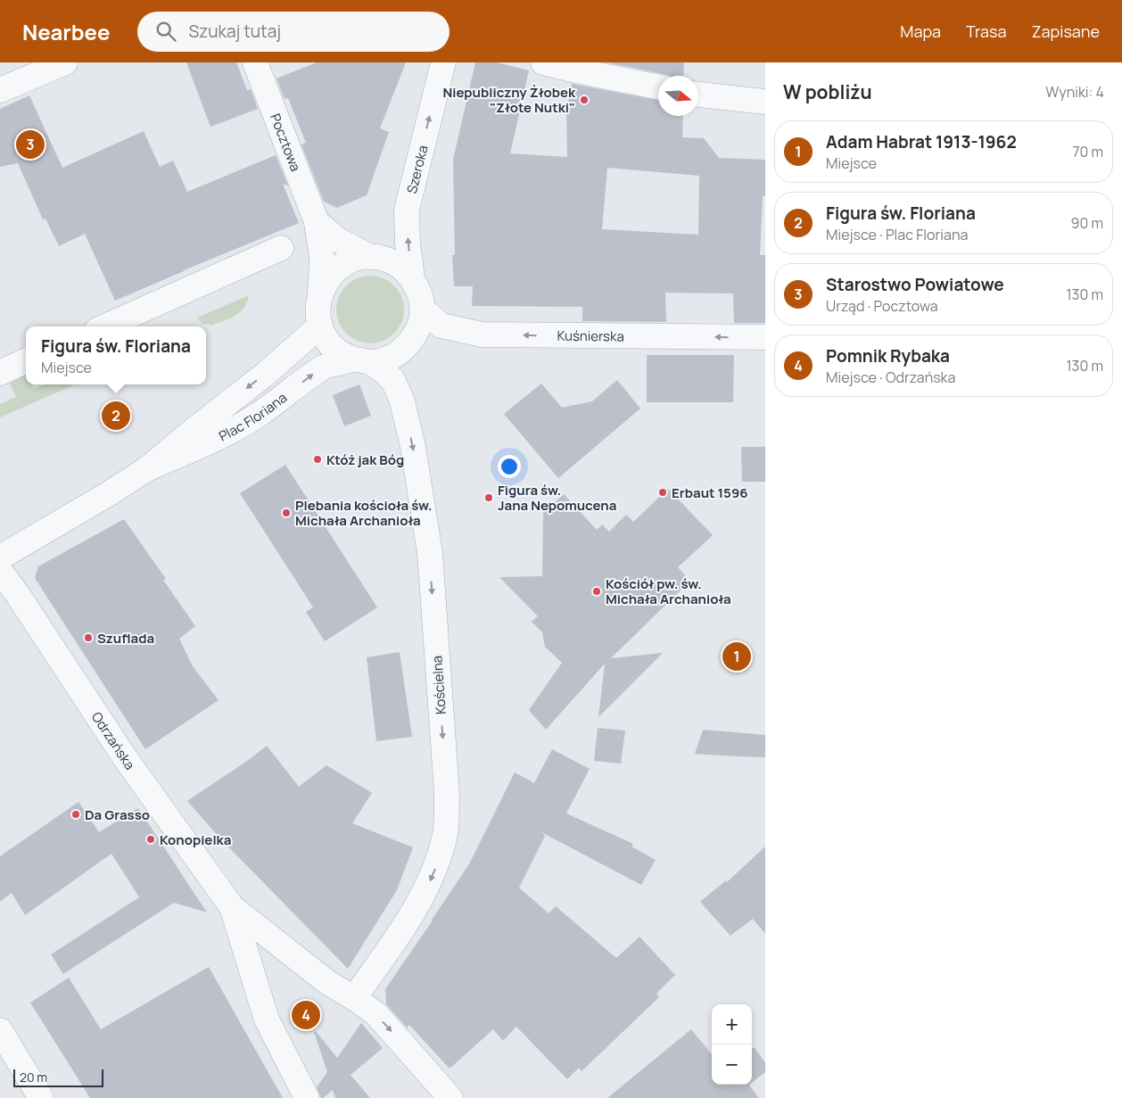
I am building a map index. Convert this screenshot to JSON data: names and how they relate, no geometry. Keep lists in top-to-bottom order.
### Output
{
  "streets": {
    "street": [
      "Pocztowa",
      "Szeroka",
      "Kuśnierska",
      "Plac Floriana",
      "Kościelna",
      "Odrzańska"
    ]
  },
  "crossings": [
    ["Pocztowa", "Szeroka"],
    ["Pocztowa", "Kuśnierska"],
    ["Pocztowa", "Plac Floriana"],
    ["Pocztowa", "Kościelna"],
    ["Szeroka", "Kuśnierska"],
    ["Szeroka", "Plac Floriana"],
    ["Szeroka", "Kościelna"],
    ["Kuśnierska", "Plac Floriana"],
    ["Kuśnierska", "Kościelna"],
    ["Plac Floriana", "Kościelna"],
    ["Kościelna", "Odrzańska"]
  ],
  "one_way": ["Szeroka", "Kuśnierska", "Kościelna"],
  "places": [
    "Niepubliczny Żłobek \"Złote Nutki\"",
    "Któż jak Bóg",
    "Erbaut 1596",
    "Figura św. Jana Nepomucena",
    "Plebania kościoła św. Michała Archanioła",
    "Kościół pw. św. Michała Archanioła",
    "Szuflada",
    "Da Grasso",
    "Konopielka"
  ],
  "scale_bar": "20 m",
  "north": "right",
  "page": {
    "header": "Nearbee",
    "search": "Szukaj tutaj",
    "nav": ["Mapa", "Trasa", "Zapisane"],
    "heading": ["W pobliżu", "Wyniki: 4"],
    "list": [
      {
        "mark": "1",
        "name": "Adam Habrat 1913-1962",
        "note": "Miejsce",
        "value": "70 m"
      },
      {
        "mark": "2",
        "name": "Figura św. Floriana",
        "note": "Miejsce · Plac Floriana",
        "value": "90 m"
      },
      {
        "mark": "3",
        "name": "Starostwo Powiatowe",
        "note": "Urząd · Pocztowa",
        "value": "130 m"
      },
      {
        "mark": "4",
        "name": "Pomnik Rybaka",
        "note": "Miejsce · Odrzańska",
        "value": "130 m"
      }
    ],
    "pins": [
      "3",
      "2",
      "1",
      "4"
    ],
    "popup": ["Figura św. Floriana", "Miejsce"],
    "map_buttons": ["+", "−"],
    "scale": "20 m"
  }
}
